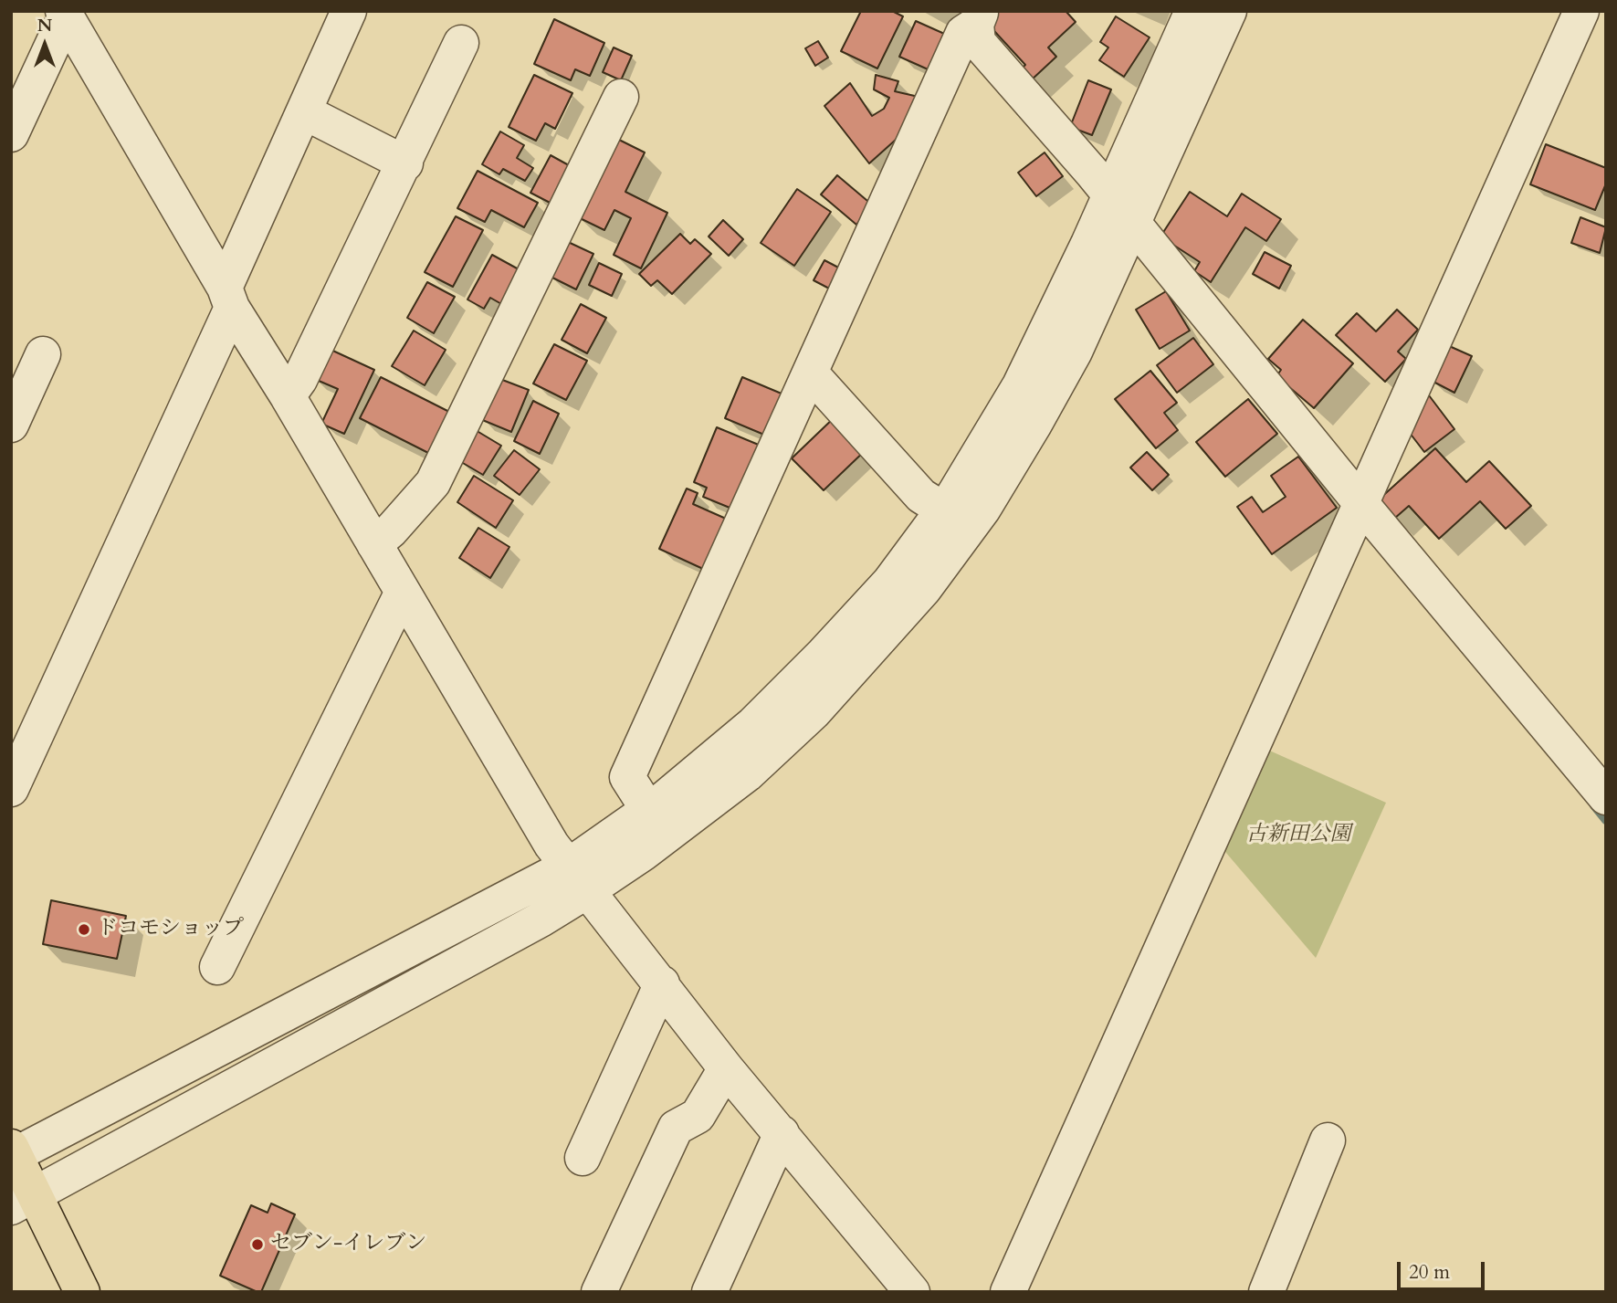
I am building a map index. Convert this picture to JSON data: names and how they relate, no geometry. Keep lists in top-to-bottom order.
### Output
{
  "parks": ["古新田公園"],
  "places": ["ドコモショップ", "セブン-イレブン"],
  "scale_bar": "20 m",
  "north": "top"
}
